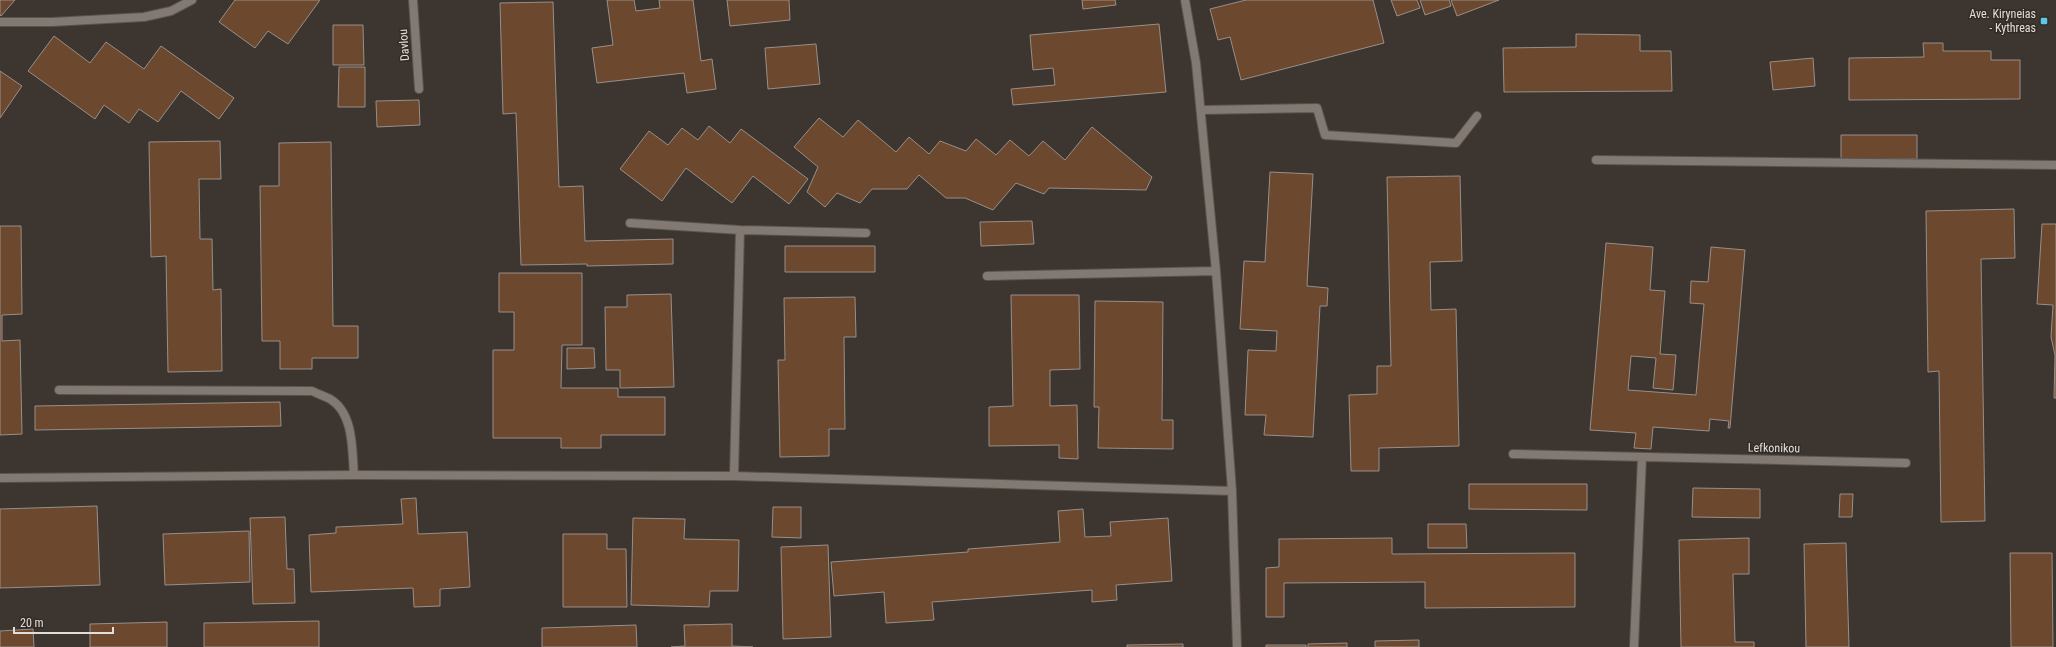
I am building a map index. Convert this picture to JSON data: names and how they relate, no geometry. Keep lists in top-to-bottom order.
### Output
{
  "streets": {
    "street": ["Davlou", "Lefkonikou"]
  },
  "places": {
    "transit": ["Ave. Kiryneias - Kythreas"]
  },
  "scale_bar": "20 m"
}
